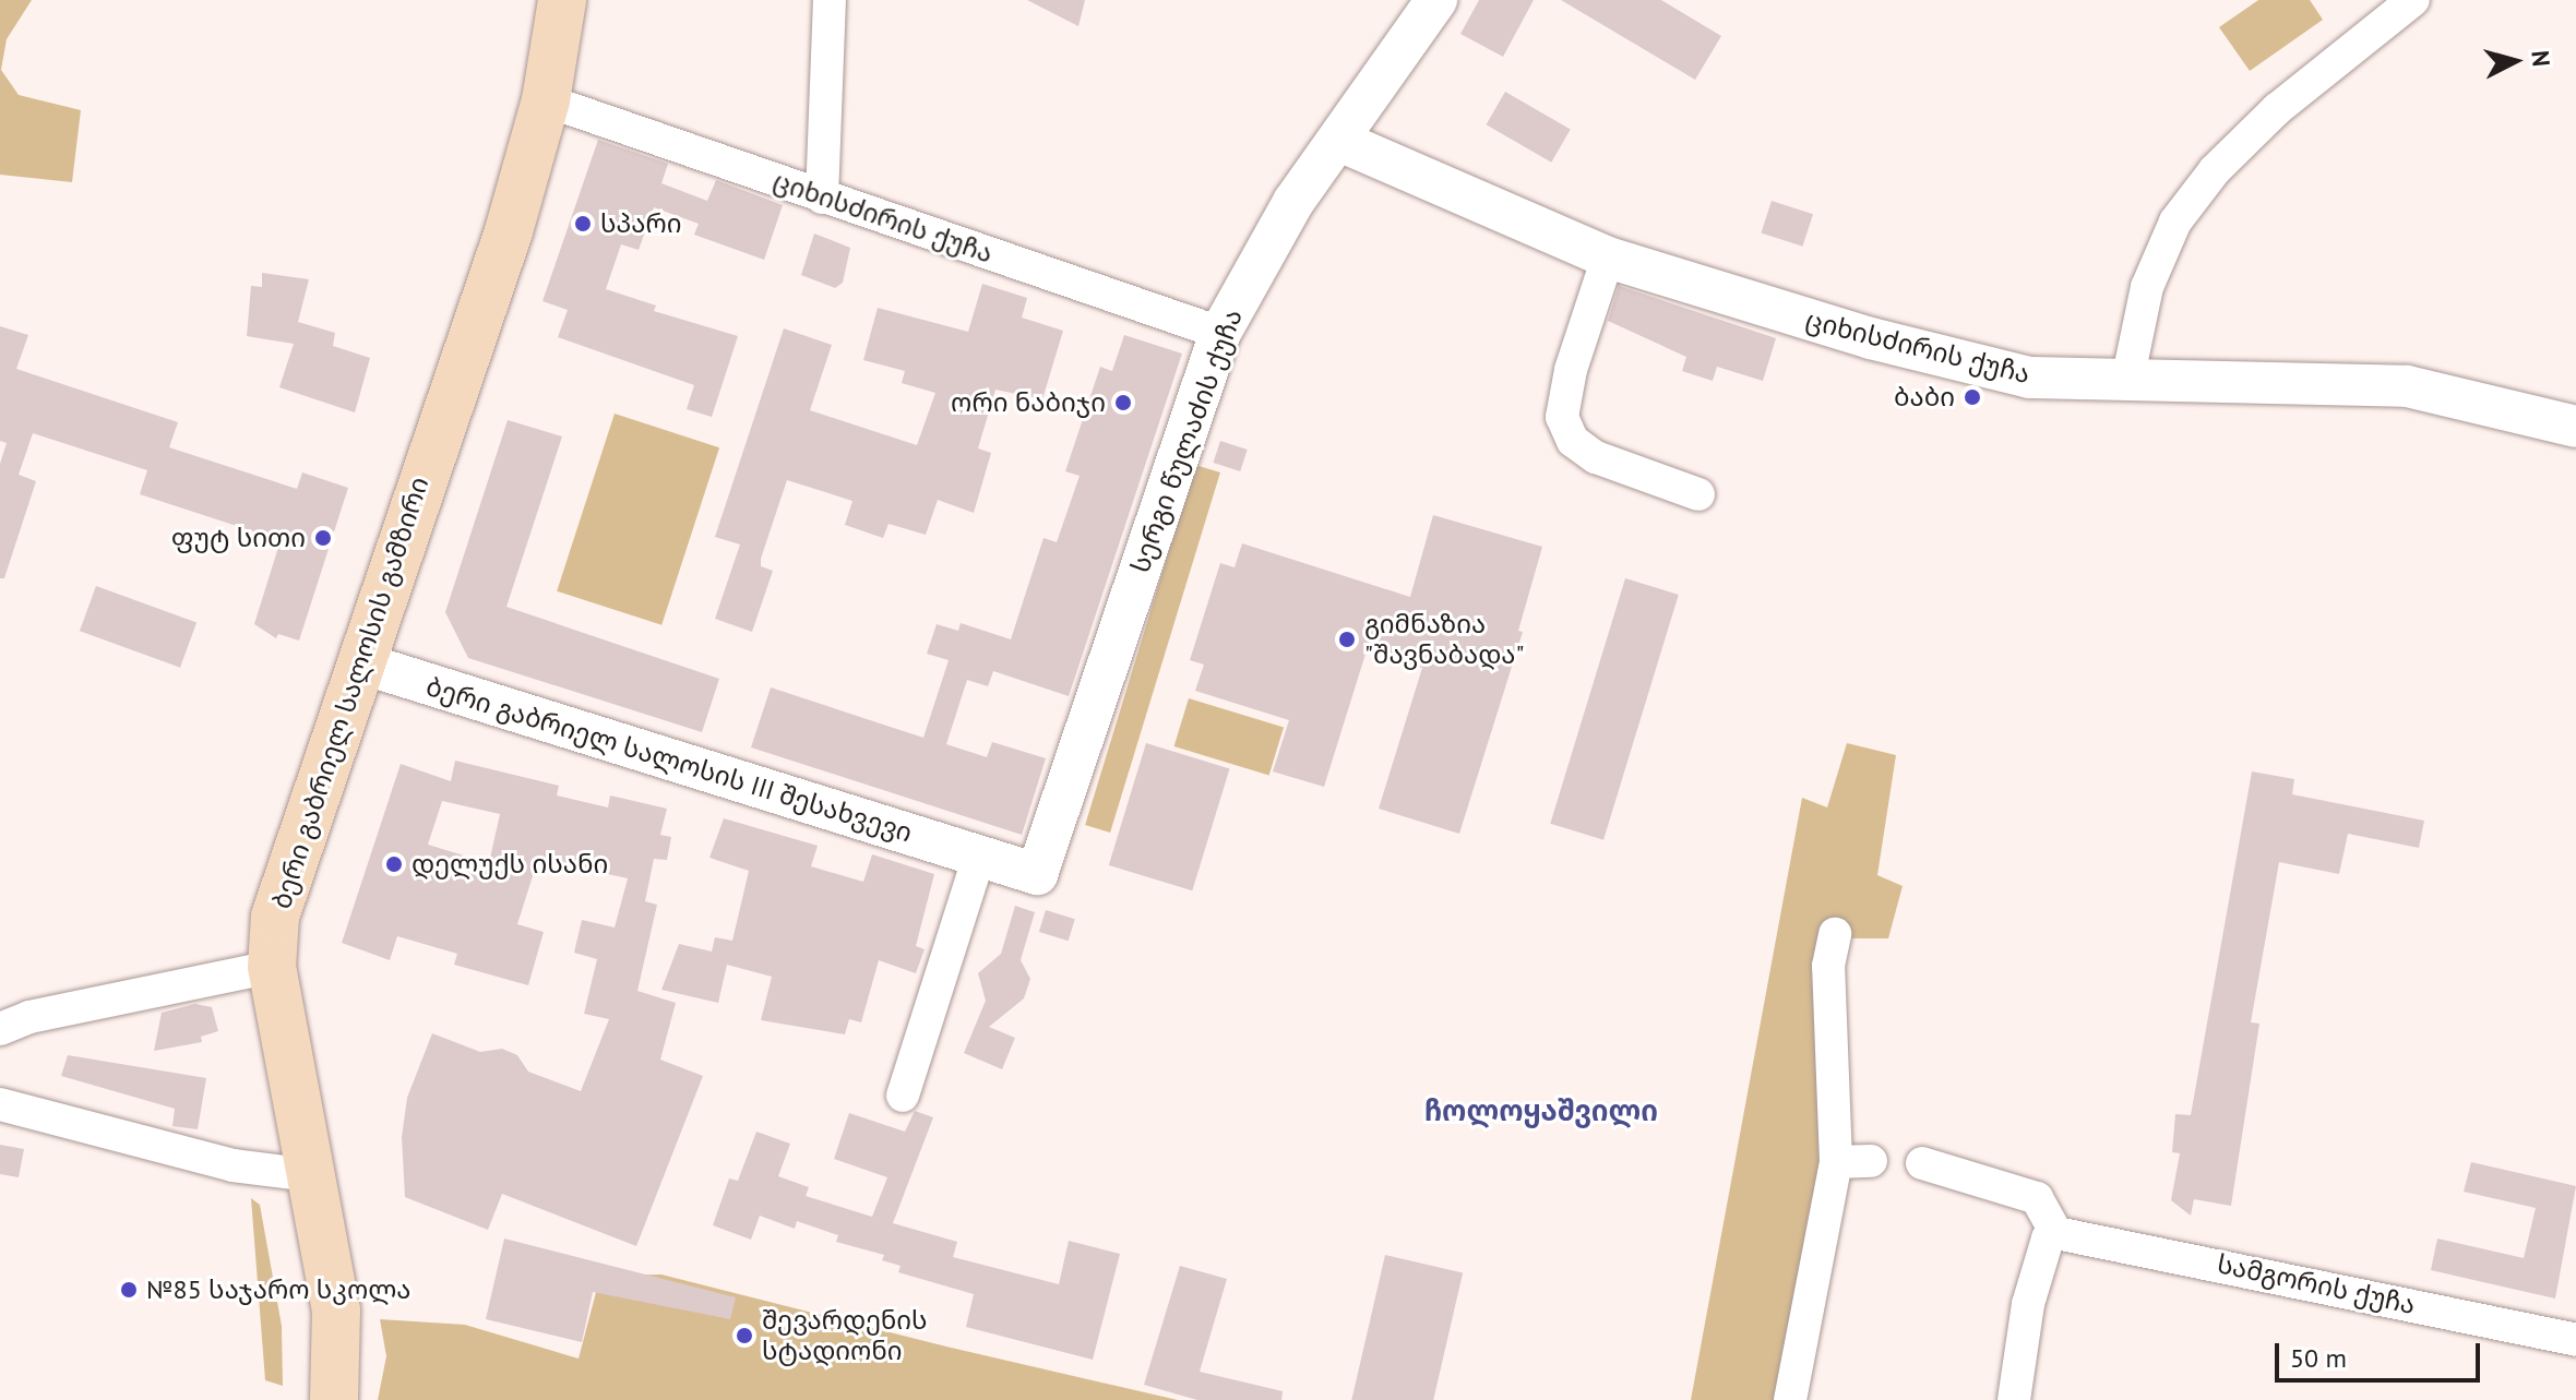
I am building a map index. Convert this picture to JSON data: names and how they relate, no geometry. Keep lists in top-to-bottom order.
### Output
{
  "streets": {
    "main road": ["ბერი გაბრიელ სალოსის გამზირი"],
    "street": [
      "ციხისძირის ქუჩა",
      "სერგი წულაძის ქუჩა",
      "ბერი გაბრიელ სალოსის III შესახვევი",
      "სამგორის ქუჩა"
    ]
  },
  "crossings": [
    ["ციხისძირის ქუჩა", "სერგი წულაძის ქუჩა"],
    ["ციხისძირის ქუჩა", "ბერი გაბრიელ სალოსის გამზირი"],
    ["სერგი წულაძის ქუჩა", "ბერი გაბრიელ სალოსის III შესახვევი"],
    ["ბერი გაბრიელ სალოსის გამზირი", "ბერი გაბრიელ სალოსის III შესახვევი"]
  ],
  "districts": ["ჩოლოყაშვილი"],
  "places": [
    "სპარი",
    "ბაბი",
    "ორი ნაბიჯი",
    "ფუტ სითი",
    "გიმნაზია \"შავნაბადა\"",
    "დელუქს ისანი",
    "№85 საჯარო სკოლა",
    "შევარდენის სტადიონი"
  ],
  "scale_bar": "50 m",
  "north": "right"
}
